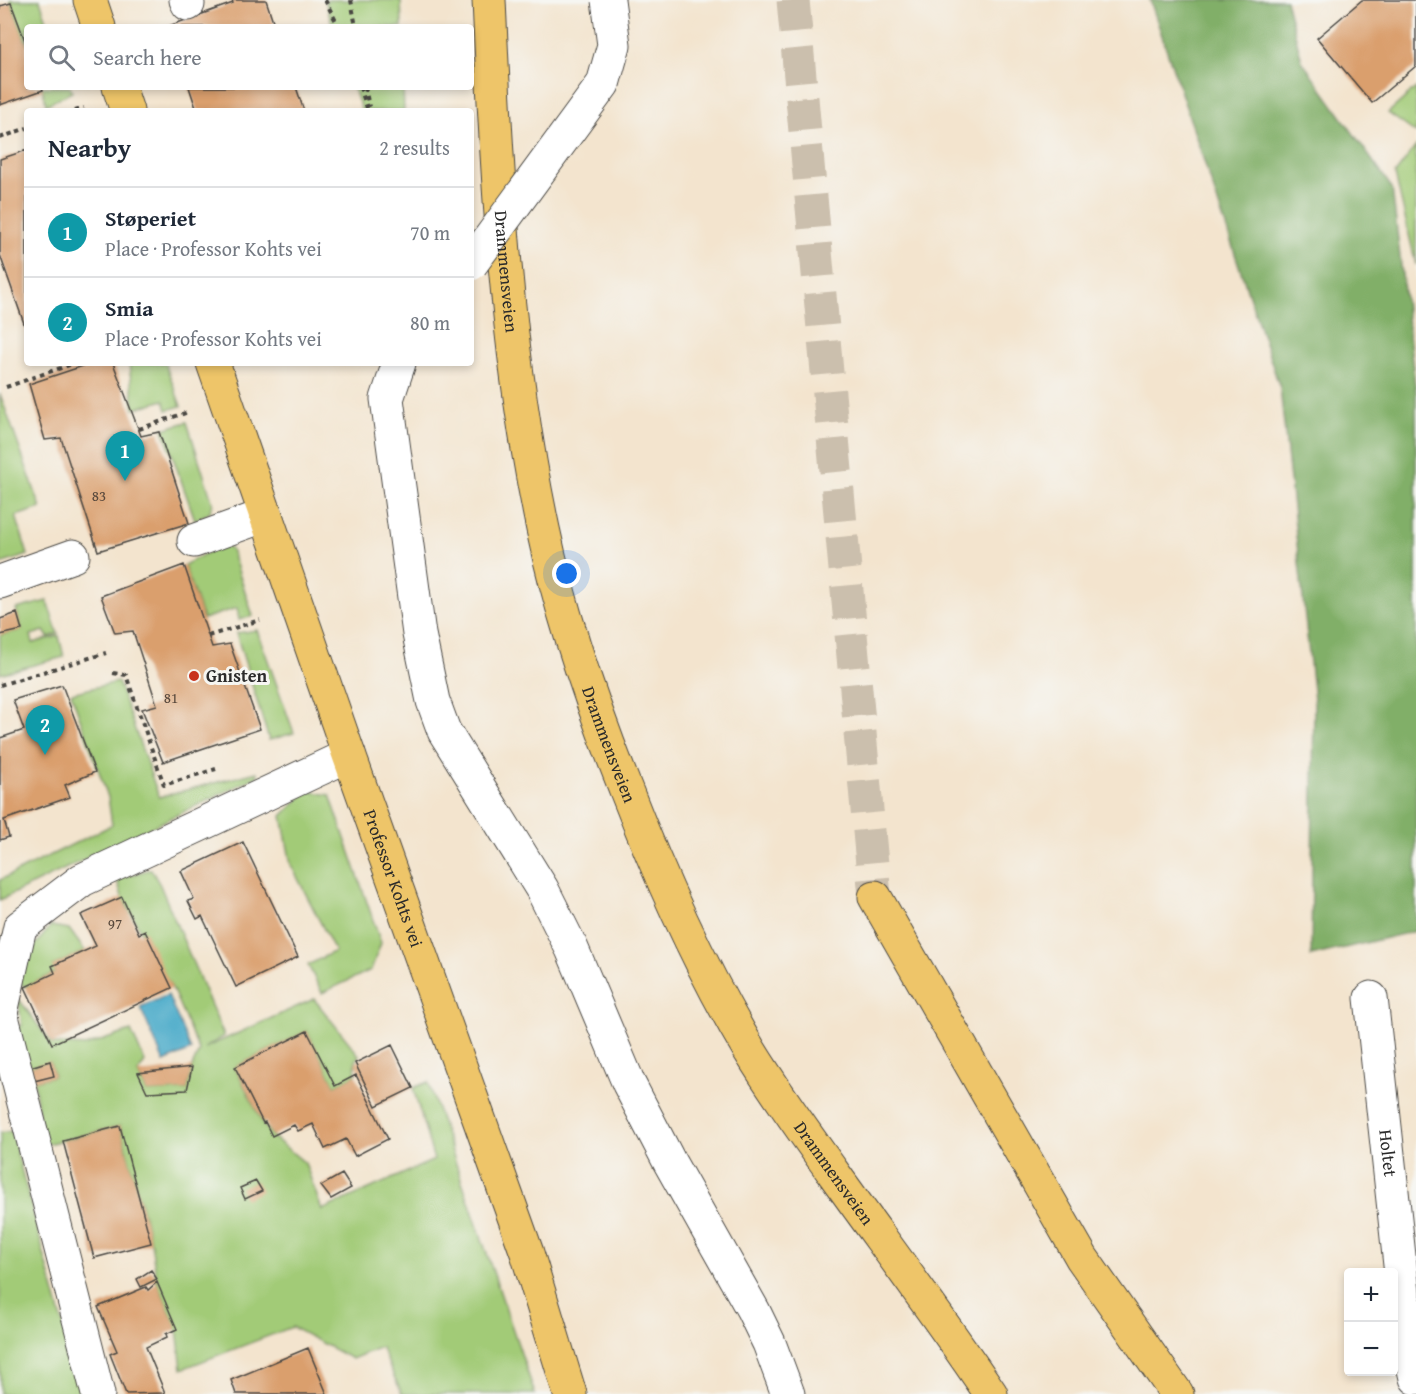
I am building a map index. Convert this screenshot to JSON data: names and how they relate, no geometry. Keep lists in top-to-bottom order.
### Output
{
  "streets": {
    "main road": ["Drammensveien", "Professor Kohts vei"],
    "lane": ["Holtet"]
  },
  "places": ["Gnisten"],
  "house_numbers": ["83", "81", "97"],
  "page": {
    "search": "Search here",
    "heading": ["Nearby", "2 results"],
    "list": [
      {
        "mark": "1",
        "name": "Støperiet",
        "note": "Place · Professor Kohts vei",
        "value": "70 m"
      },
      {
        "mark": "2",
        "name": "Smia",
        "note": "Place · Professor Kohts vei",
        "value": "80 m"
      }
    ],
    "pins": ["1", "2"],
    "map_buttons": ["+", "−"]
  }
}
